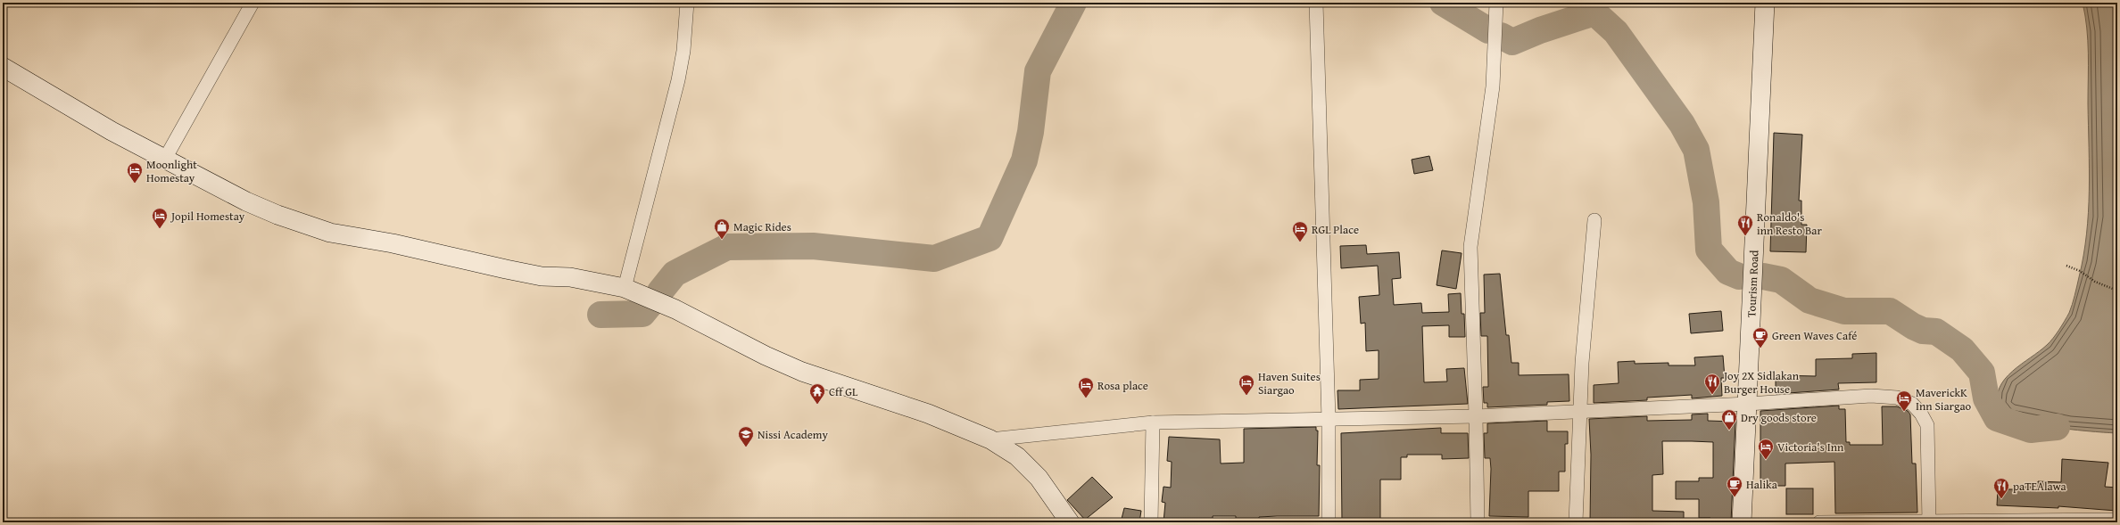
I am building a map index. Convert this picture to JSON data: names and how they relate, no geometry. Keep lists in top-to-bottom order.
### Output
{
  "streets": {
    "street": ["Tourism Road"]
  },
  "places": {
    "hotel": [
      "Moonlight Homestay",
      "Jopil Homestay",
      "RGL Place",
      "Haven Suites Siargao",
      "Rosa place",
      "MaverickK Inn Siargao",
      "Victoria's Inn"
    ],
    "restaurant": ["Ronaldo's inn Resto Bar", "Joy 2X Sidlakan Burger House", "paTEAlawa"],
    "shop": ["Magic Rides", "Dry goods store"],
    "cafe": ["Green Waves Café", "Halika"],
    "temple": ["Cff GL"],
    "school or university": ["Nissi Academy"]
  }
}
